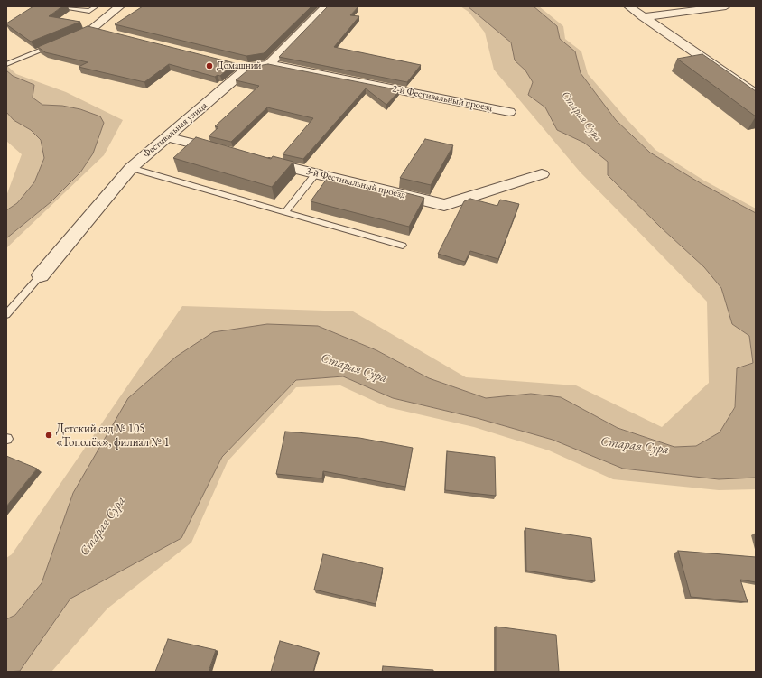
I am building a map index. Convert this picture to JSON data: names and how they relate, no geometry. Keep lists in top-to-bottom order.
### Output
{
  "streets": {
    "street": ["2-й Фестивальный проезд", "Фестивальная улица", "3-й Фестивальный проезд"]
  },
  "crossings": [
    ["2-й Фестивальный проезд", "Фестивальная улица"]
  ],
  "water": ["Старая Сура"],
  "places": ["Домашний", "Детский сад № 105 «Тополёк», филиал № 1"]
}
